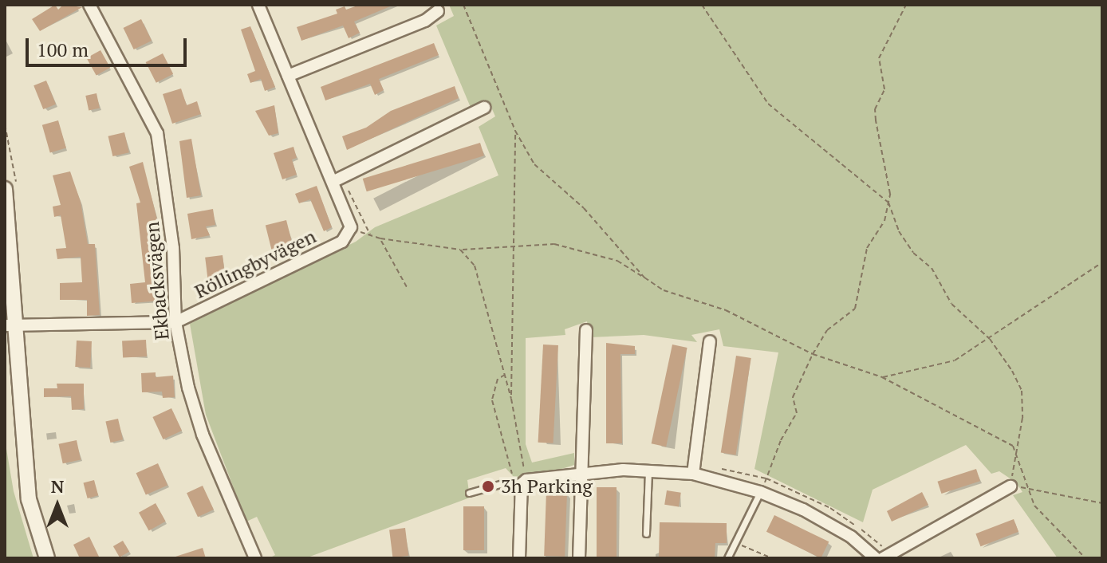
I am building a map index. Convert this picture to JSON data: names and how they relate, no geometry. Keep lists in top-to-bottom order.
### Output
{
  "streets": {
    "street": ["Röllingbyvägen", "Ekbacksvägen"]
  },
  "crossings": [
    ["Röllingbyvägen", "Ekbacksvägen"]
  ],
  "places": ["3h Parking"],
  "scale_bar": "100 m",
  "north": "top"
}
